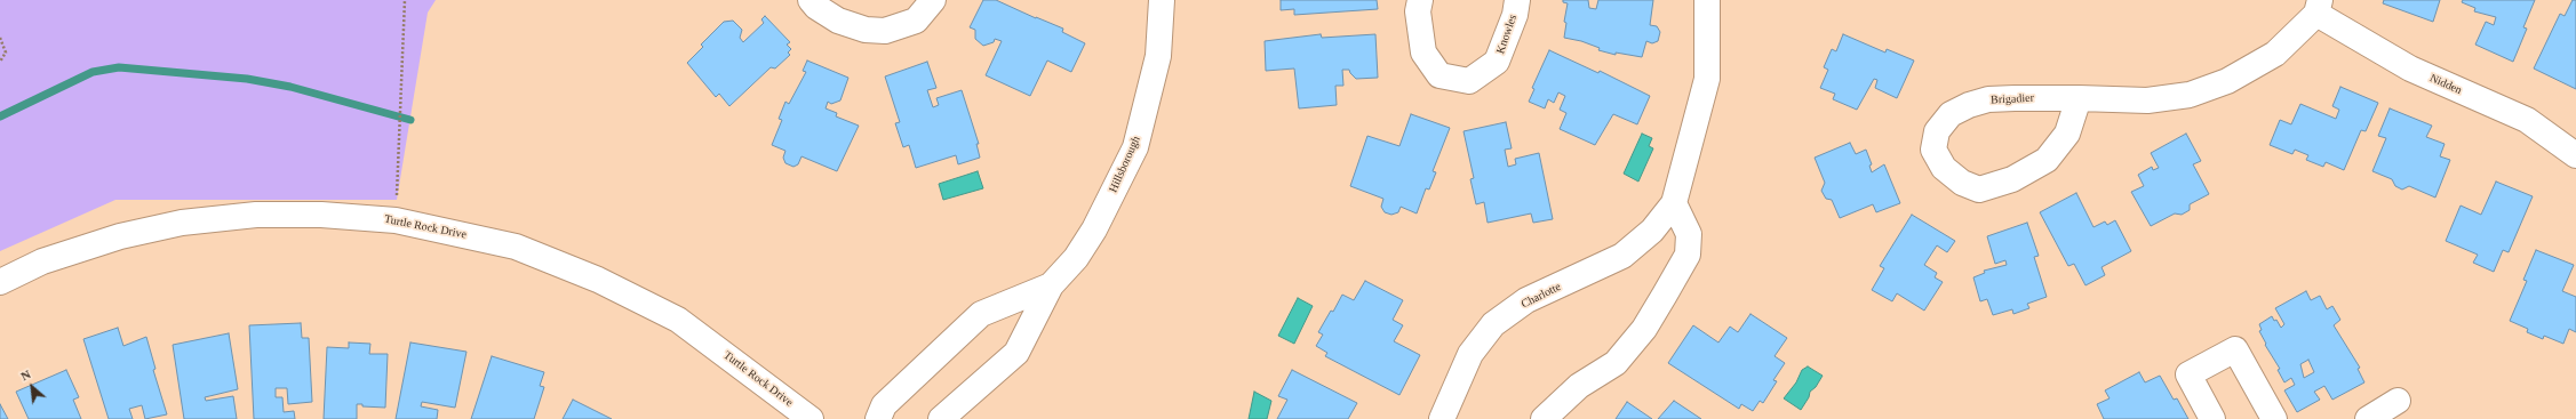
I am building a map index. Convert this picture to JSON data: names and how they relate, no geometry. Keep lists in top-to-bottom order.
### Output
{
  "streets": {
    "street": [
      "Knowles",
      "Nidden",
      "Brigadier",
      "Hillsborough",
      "Turtle Rock Drive",
      "Charlotte"
    ]
  },
  "crossings": [
    ["Nidden", "Brigadier"]
  ],
  "north": "top left"
}
